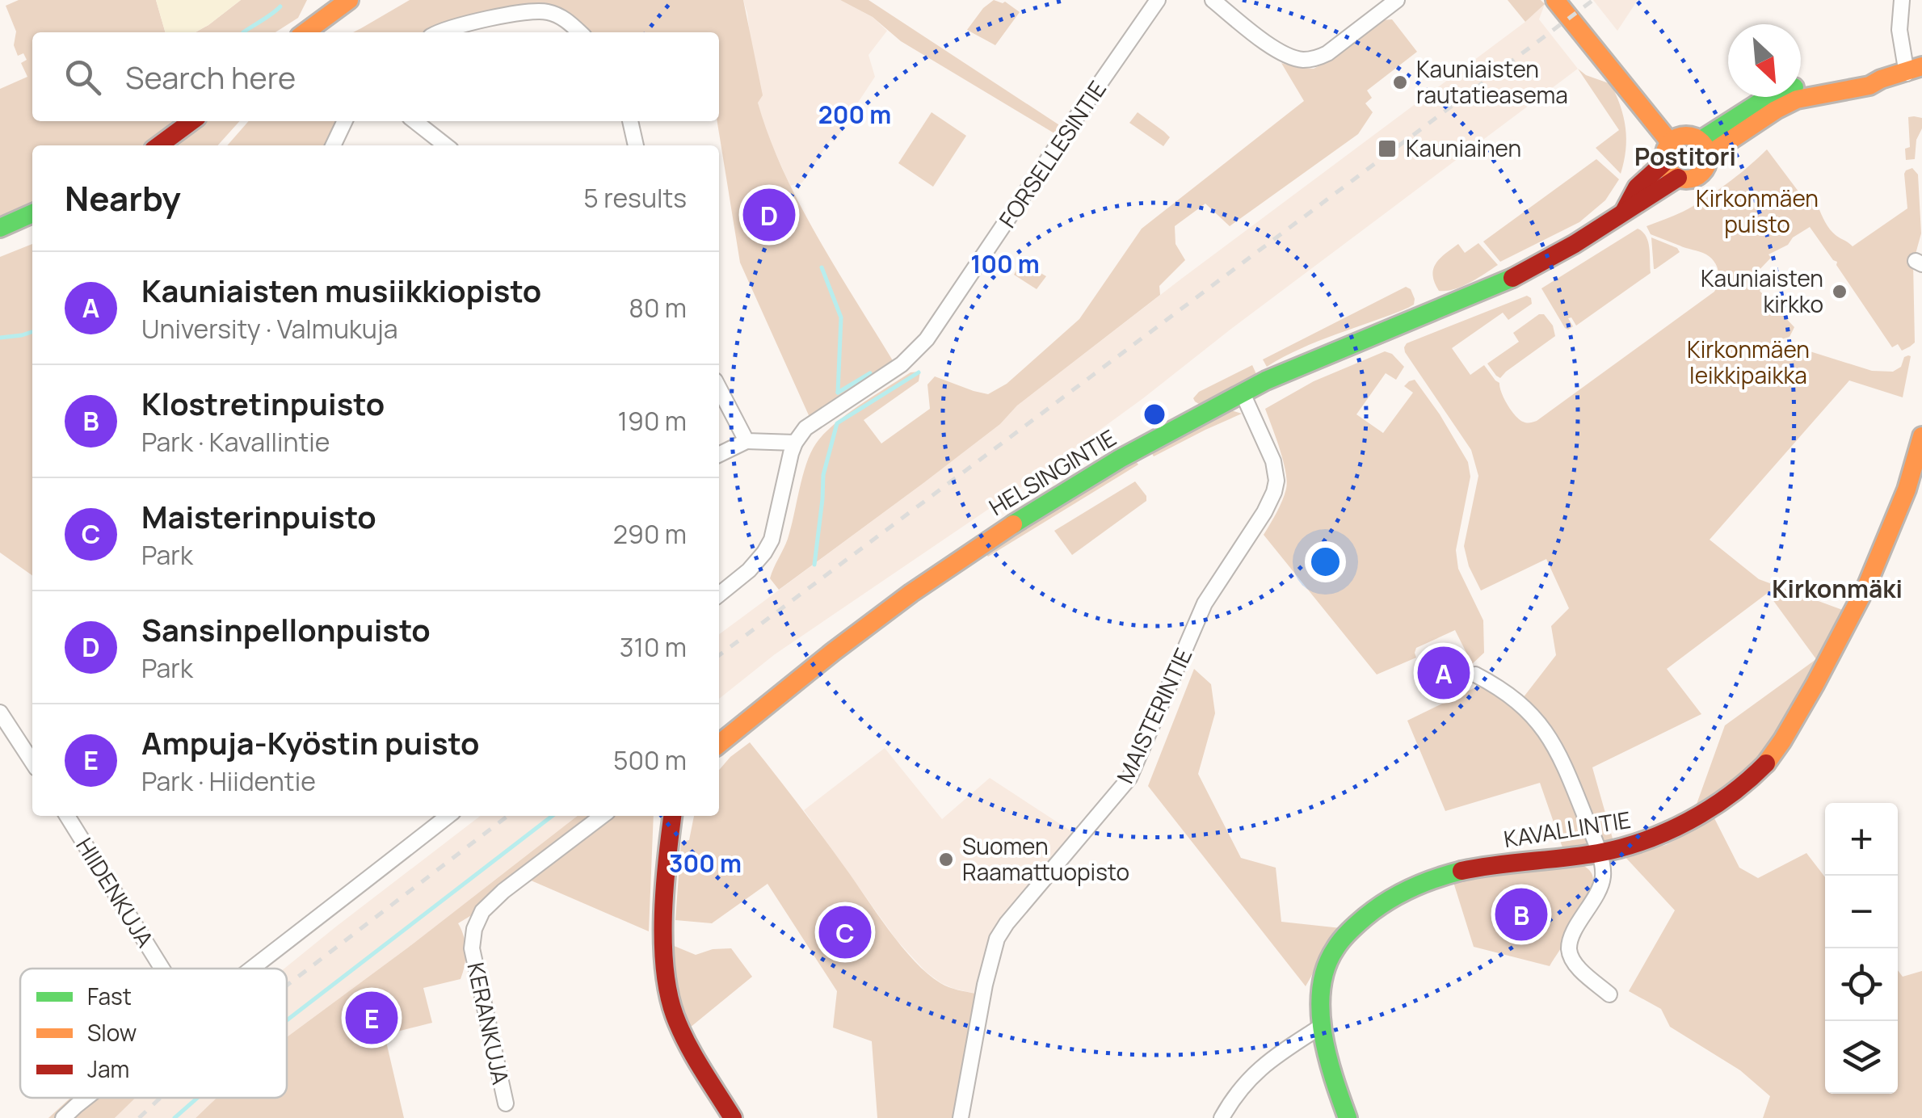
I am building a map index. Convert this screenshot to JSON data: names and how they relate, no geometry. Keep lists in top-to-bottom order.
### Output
{
  "streets": {
    "main road": ["HELSINGINTIE", "KAVALLINTIE"],
    "street": [
      "FORSELLESINTIE",
      "MAISTERINTIE",
      "HIIDENKUJA",
      "KERANKUJA"
    ]
  },
  "crossings": [
    ["HELSINGINTIE", "MAISTERINTIE"]
  ],
  "districts": ["Postitori", "Kirkonmäki"],
  "parks": ["Kirkonmäen puisto", "Kirkonmäen leikkipaikka"],
  "places": {
    "other": ["Kauniaisten rautatieasema", "Kauniaisten kirkko", "Suomen Raamattuopisto"],
    "transit": ["Kauniainen"]
  },
  "legend": ["Fast", "Slow", "Jam"],
  "north": "bottom right",
  "page": {
    "search": "Search here",
    "heading": ["Nearby", "5 results"],
    "pins": [
      "D",
      "A",
      "B",
      "C",
      "E"
    ],
    "list": [
      {
        "mark": "A",
        "name": "Kauniaisten musiikkiopisto",
        "note": "University · Valmukuja",
        "value": "80 m"
      },
      {
        "mark": "B",
        "name": "Klostretinpuisto",
        "note": "Park · Kavallintie",
        "value": "190 m"
      },
      {
        "mark": "C",
        "name": "Maisterinpuisto",
        "note": "Park",
        "value": "290 m"
      },
      {
        "mark": "D",
        "name": "Sansinpellonpuisto",
        "note": "Park",
        "value": "310 m"
      },
      {
        "mark": "E",
        "name": "Ampuja-Kyöstin puisto",
        "note": "Park · Hiidentie",
        "value": "500 m"
      }
    ],
    "map_buttons": ["+", "−"]
  },
  "rings": ["200 m", "100 m", "300 m"]
}
